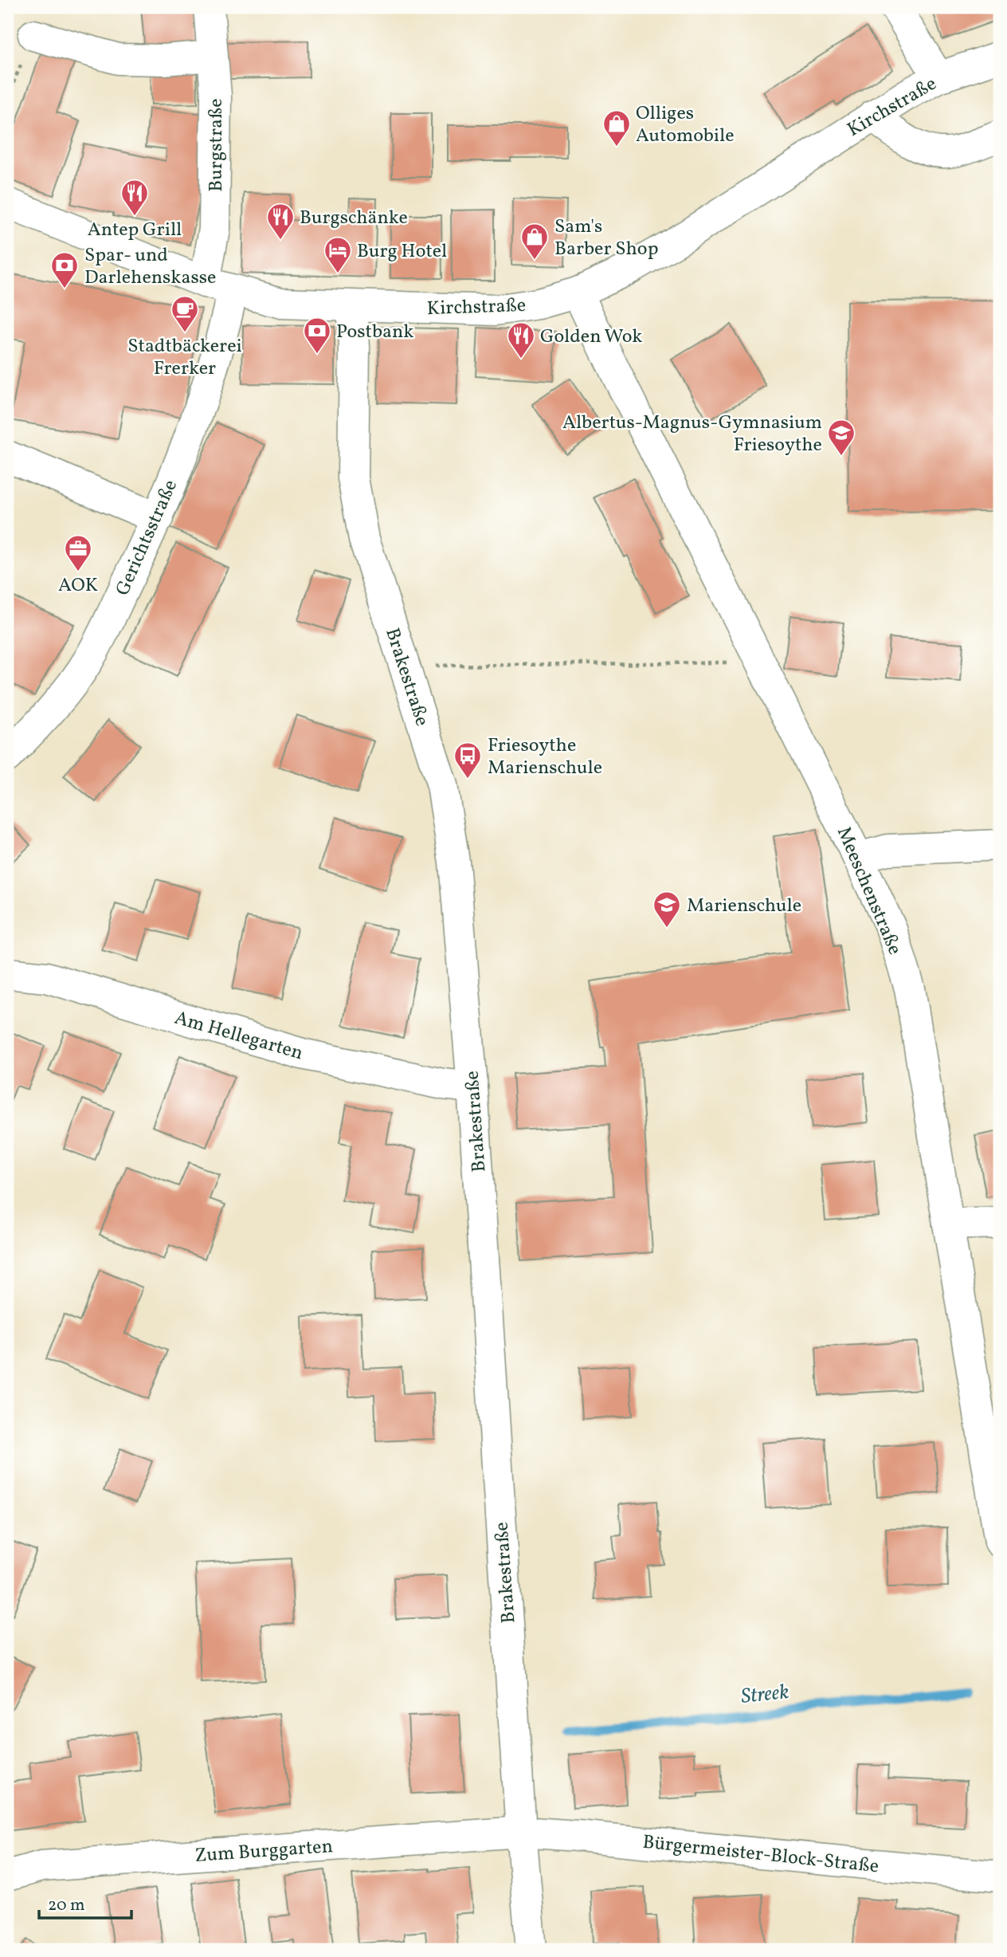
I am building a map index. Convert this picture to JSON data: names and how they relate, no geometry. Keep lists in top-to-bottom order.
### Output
{
  "streets": {
    "street": [
      "Kirchstraße",
      "Burgstraße",
      "Gerichtsstraße",
      "Brakestraße",
      "Meeschenstraße",
      "Am Hellegarten",
      "Zum Burggarten",
      "Bürgermeister-Block-Straße"
    ]
  },
  "crossings": [
    ["Kirchstraße", "Burgstraße"],
    ["Kirchstraße", "Gerichtsstraße"],
    ["Kirchstraße", "Brakestraße"],
    ["Kirchstraße", "Meeschenstraße"],
    ["Burgstraße", "Gerichtsstraße"],
    ["Brakestraße", "Am Hellegarten"],
    ["Brakestraße", "Zum Burggarten"],
    ["Brakestraße", "Bürgermeister-Block-Straße"],
    ["Zum Burggarten", "Bürgermeister-Block-Straße"]
  ],
  "water": ["Streek"],
  "places": {
    "shop": ["Olliges Automobile", "Sam's Barber Shop"],
    "restaurant": ["Antep Grill", "Burgschänke", "Golden Wok"],
    "hotel": ["Burg Hotel"],
    "bank": ["Spar- und Darlehenskasse", "Postbank"],
    "cafe": ["Stadtbäckerei Frerker"],
    "school or university": ["Albertus-Magnus-Gymnasium Friesoythe", "Marienschule"],
    "office": ["AOK"],
    "bus stop": ["Friesoythe Marienschule"]
  },
  "scale_bar": "20 m"
}
